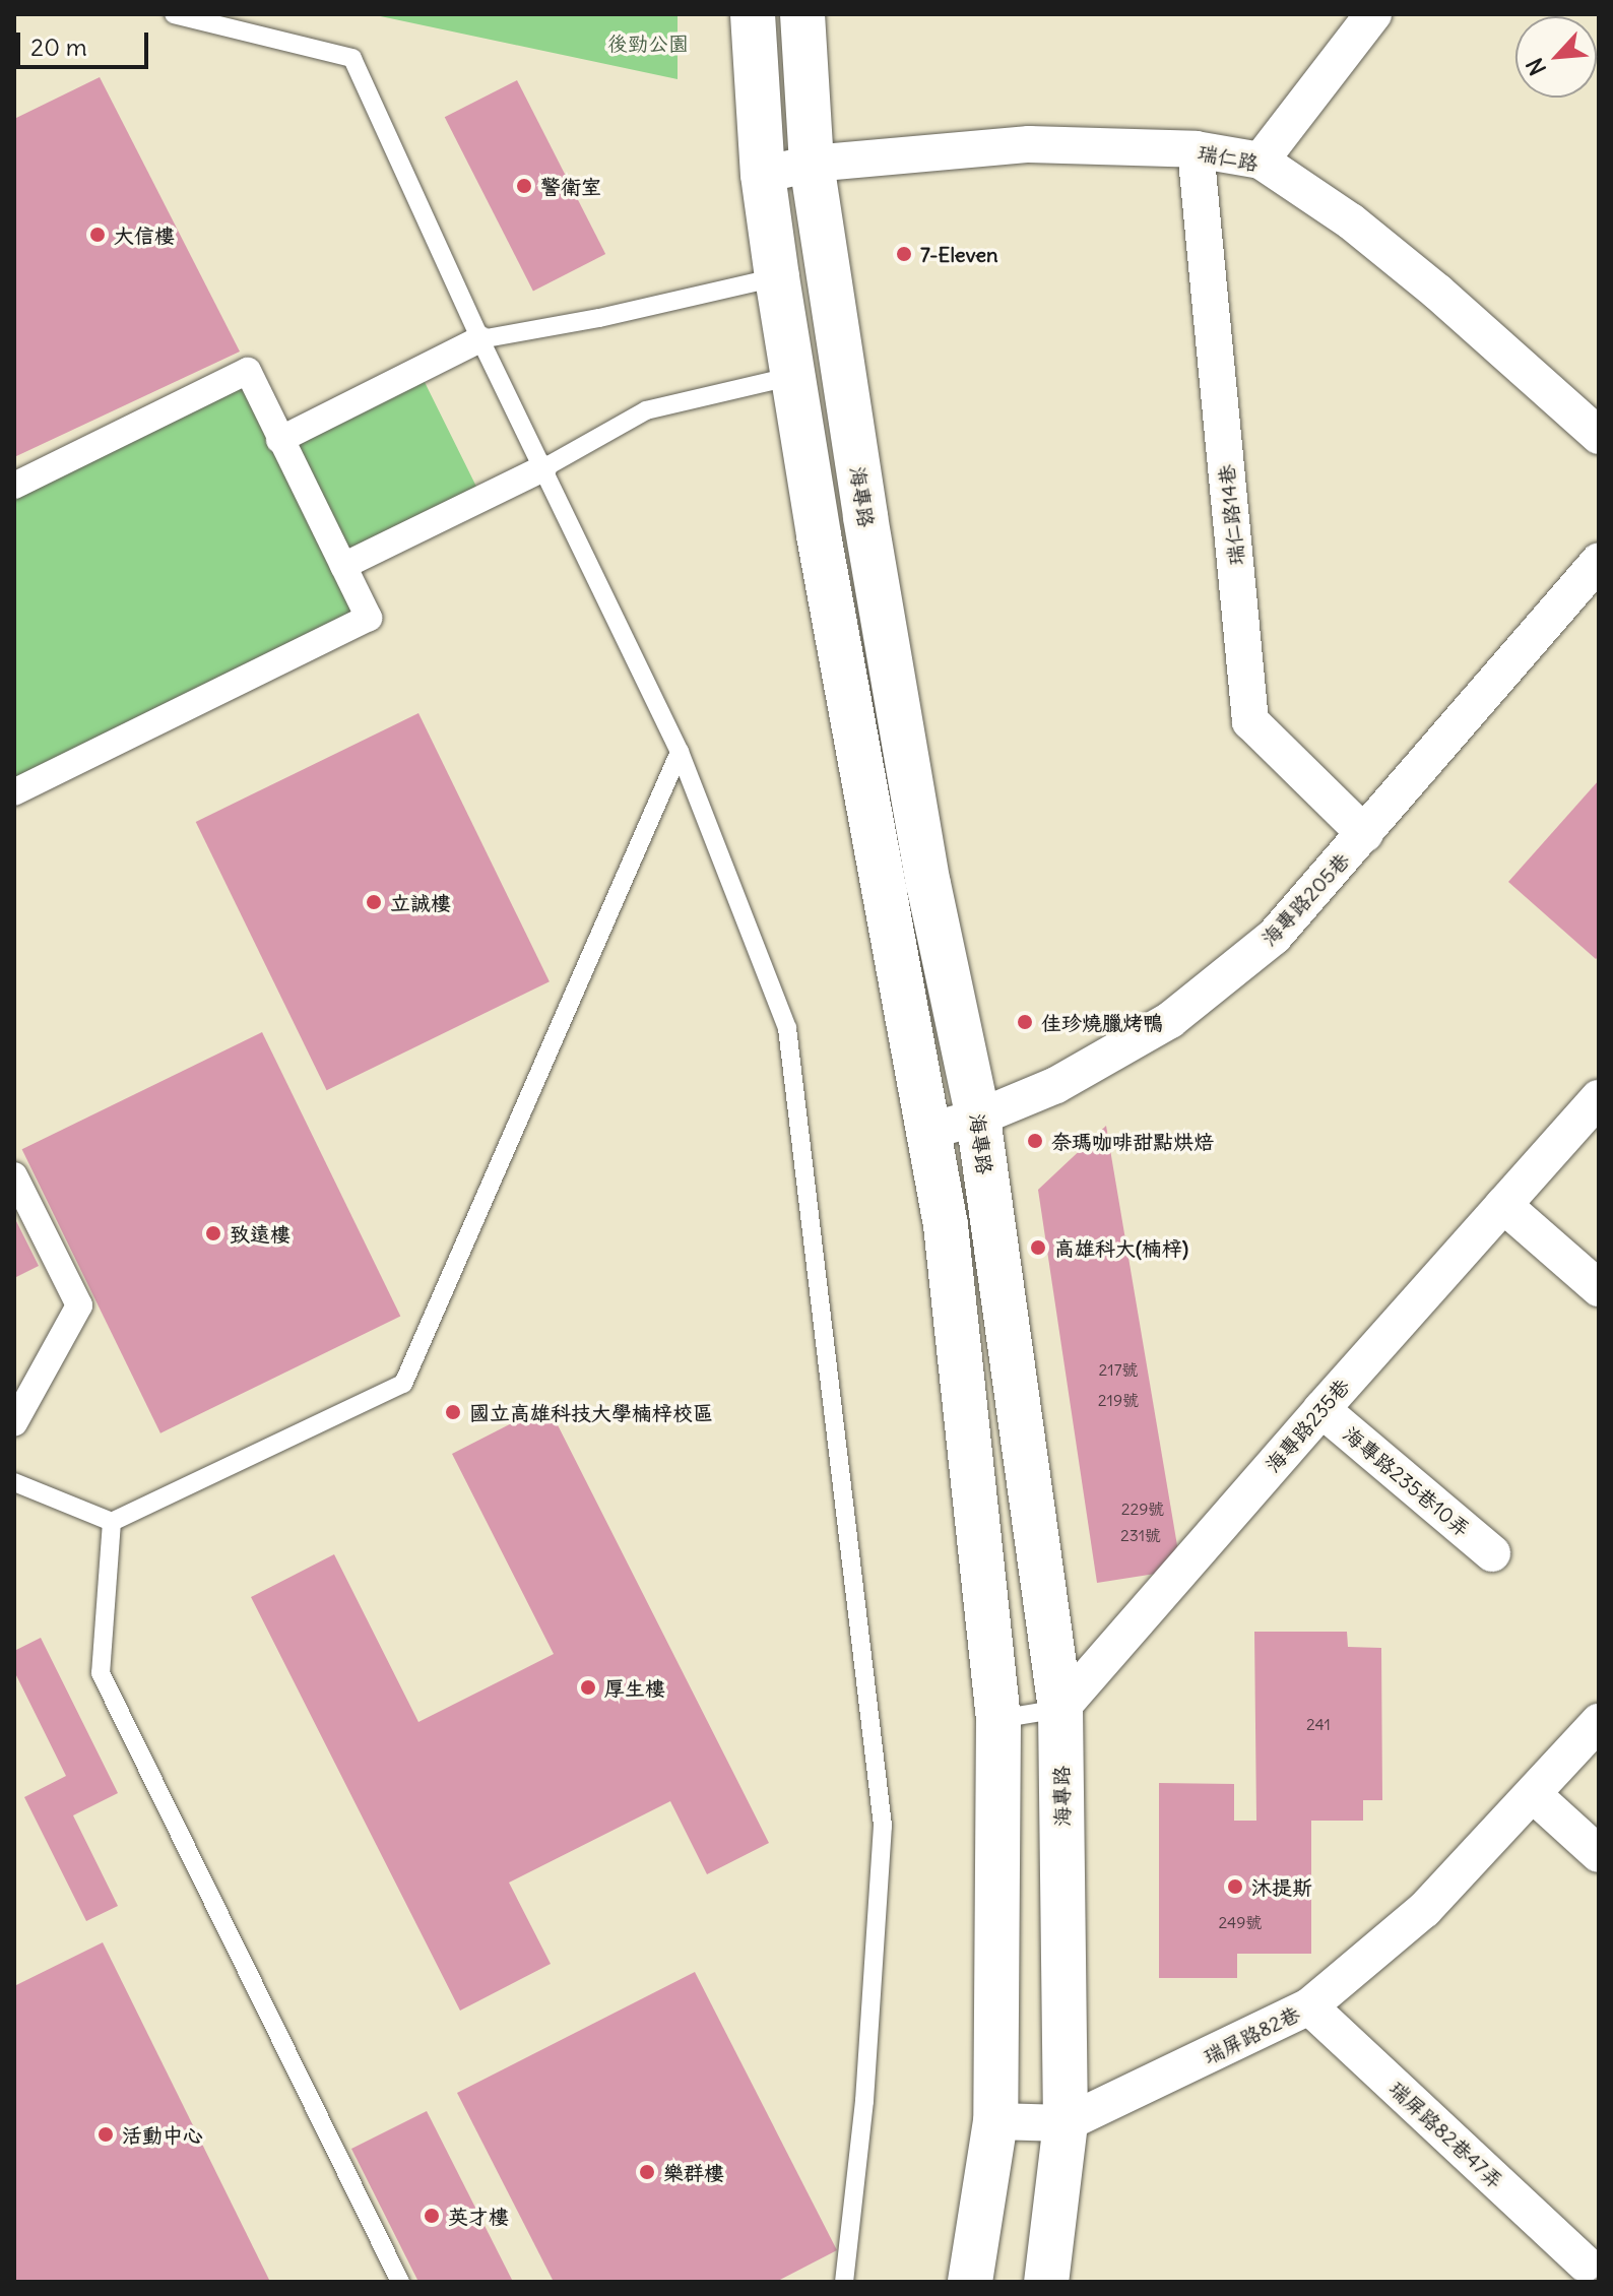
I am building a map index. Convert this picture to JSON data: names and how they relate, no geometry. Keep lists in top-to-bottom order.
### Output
{
  "streets": {
    "street": [
      "瑞仁路",
      "海專路",
      "瑞仁路14巷",
      "海專路205巷",
      "海專路235巷",
      "海專路235巷10弄",
      "瑞屏路82巷",
      "瑞屏路82巷47弄"
    ]
  },
  "crossings": [
    ["瑞仁路", "海專路"],
    ["瑞仁路", "瑞仁路14巷"],
    ["海專路", "海專路205巷"],
    ["海專路", "海專路235巷"],
    ["海專路", "瑞屏路82巷"],
    ["瑞仁路14巷", "海專路205巷"],
    ["海專路235巷", "海專路235巷10弄"],
    ["瑞屏路82巷", "瑞屏路82巷47弄"]
  ],
  "parks": ["後勁公園"],
  "places": [
    "警衛室",
    "大信樓",
    "7-Eleven",
    "立誠樓",
    "佳珍燒臘烤鴨",
    "奈瑪咖啡甜點烘焙",
    "致遠樓",
    "高雄科大(楠梓)",
    "國立高雄科技大學楠梓校區",
    "厚生樓",
    "沐提斯",
    "活動中心",
    "樂群樓",
    "英才樓"
  ],
  "house_numbers": [
    "217號",
    "219號",
    "229號",
    "231號",
    "241",
    "249號"
  ],
  "scale_bar": "20 m",
  "north": "bottom left"
}
